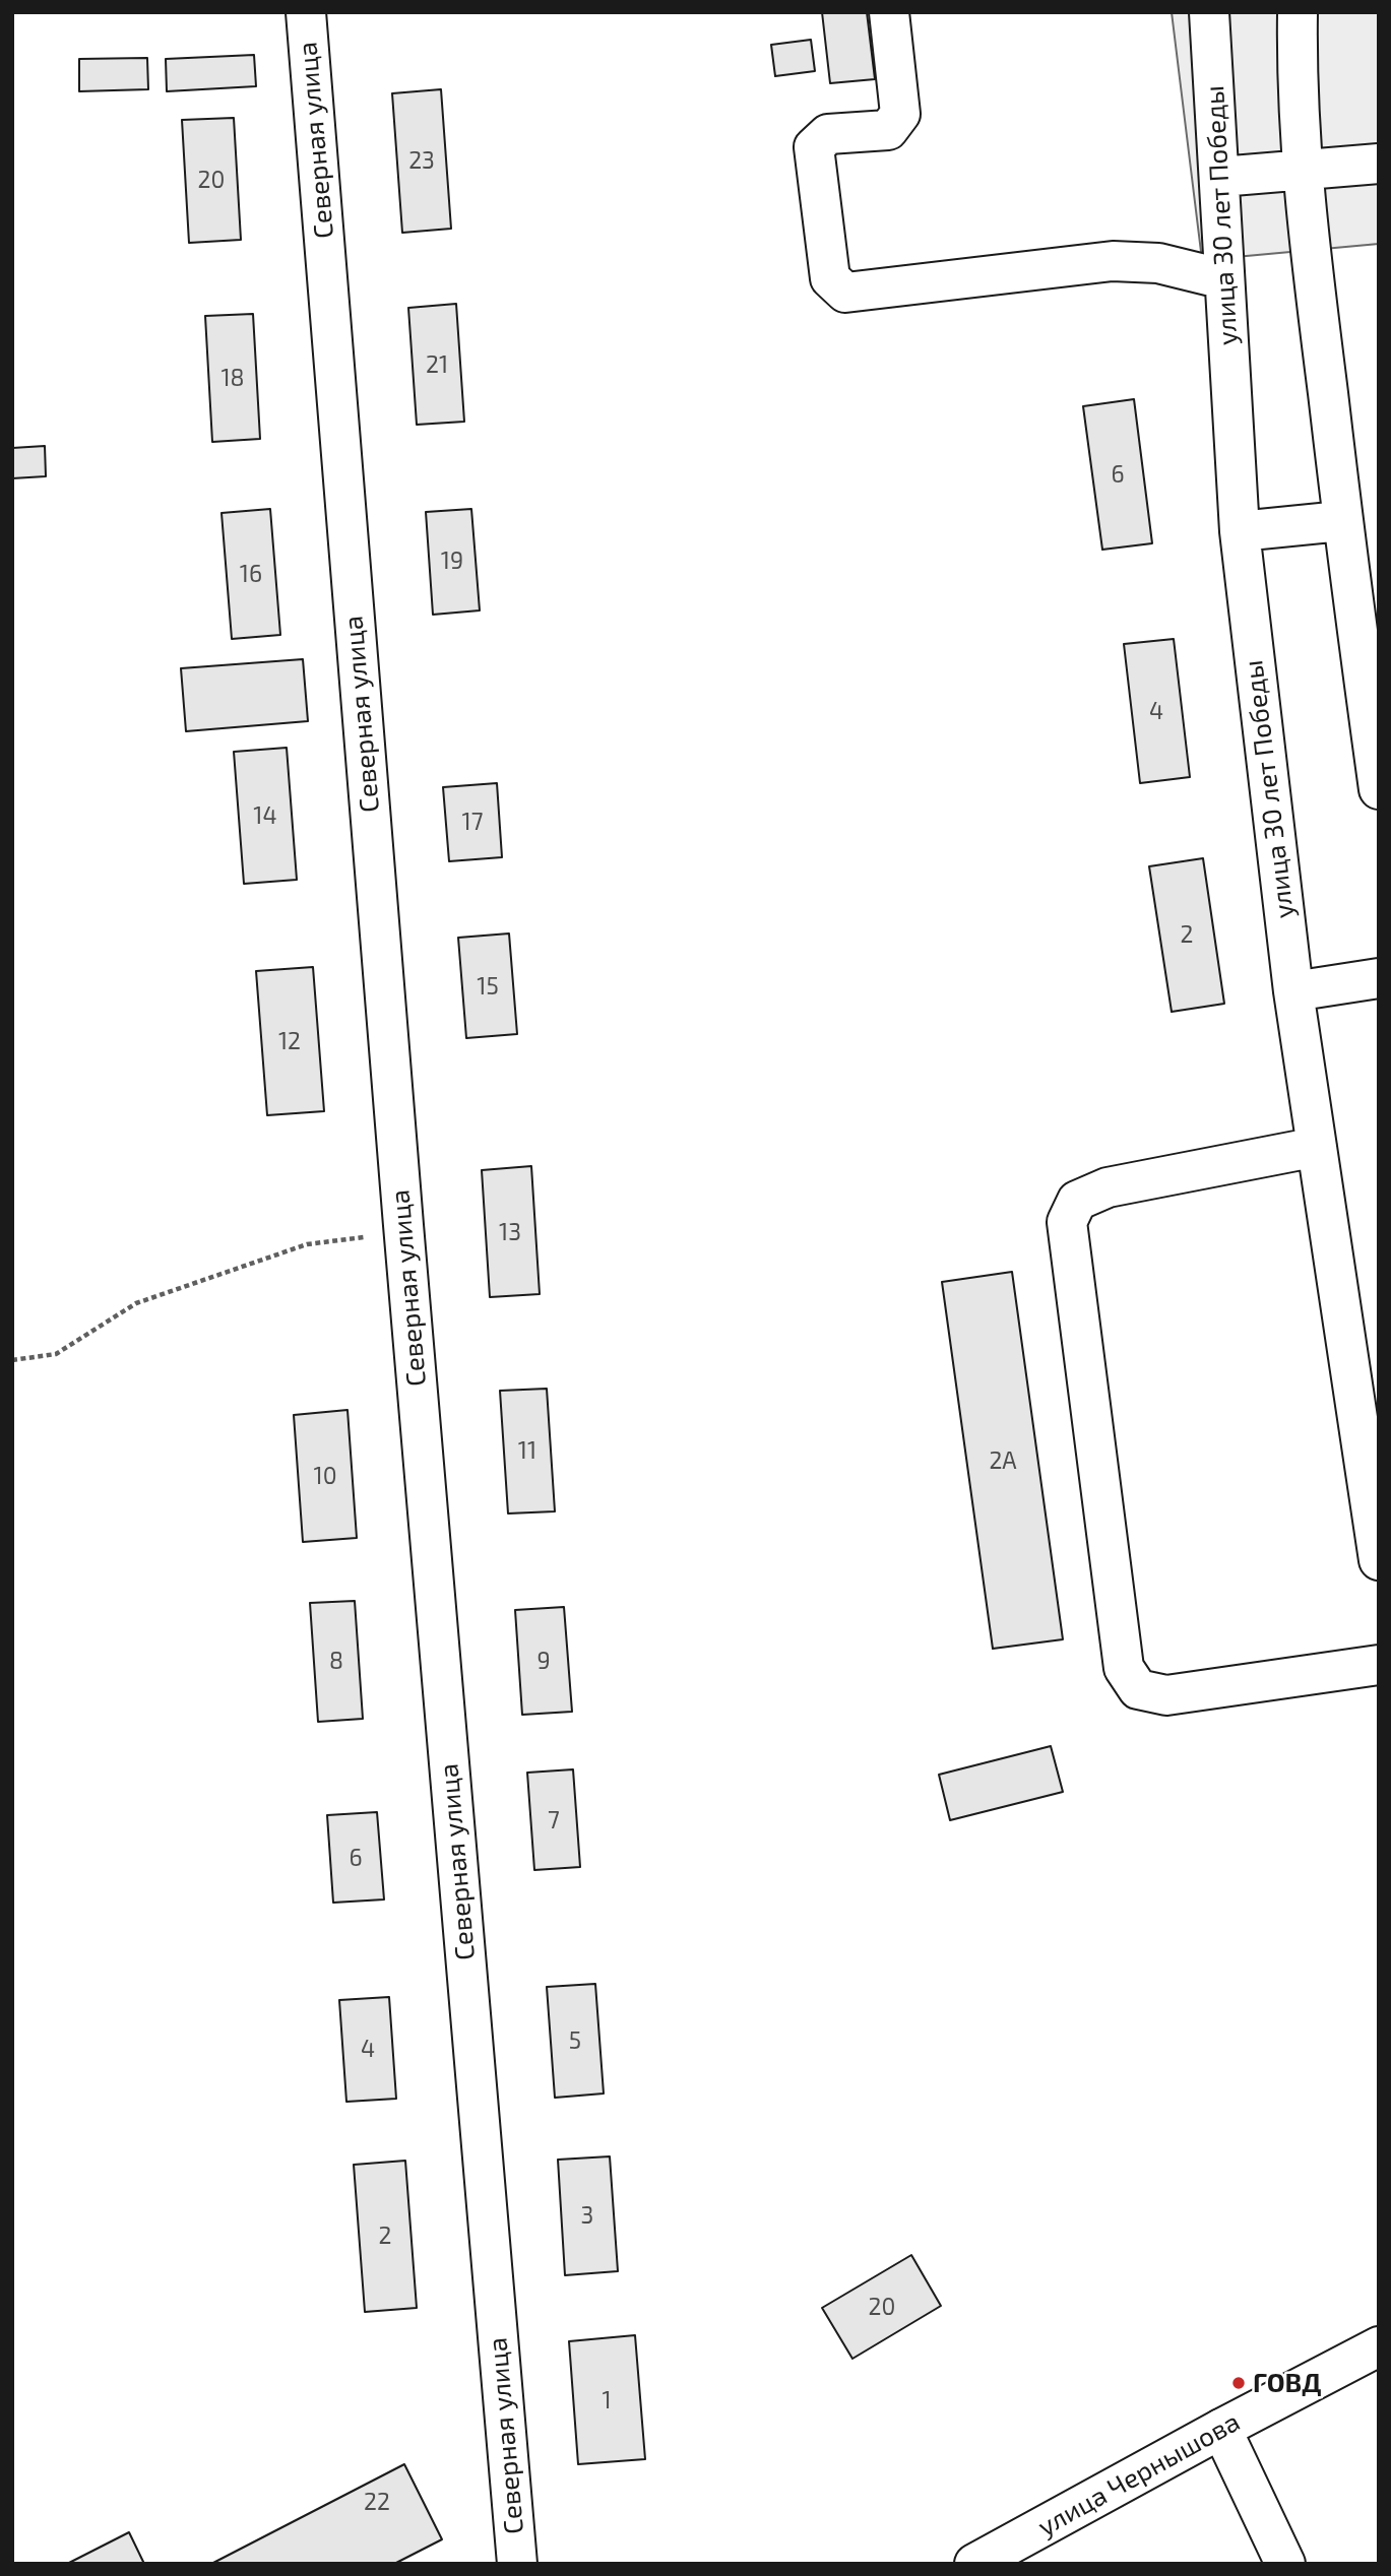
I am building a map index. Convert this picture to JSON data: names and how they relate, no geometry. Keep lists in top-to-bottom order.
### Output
{
  "streets": {
    "street": ["Северная улица", "улица 30 лет Победы", "улица Чернышова"]
  },
  "places": ["ГОВД"],
  "house_numbers": [
    "23",
    "20",
    "21",
    "18",
    "6",
    "19",
    "16",
    "4",
    "14",
    "17",
    "2",
    "15",
    "12",
    "13",
    "11",
    "2А",
    "10",
    "8",
    "9",
    "7",
    "6",
    "5",
    "4",
    "3",
    "2",
    "20",
    "1",
    "22"
  ]
}
